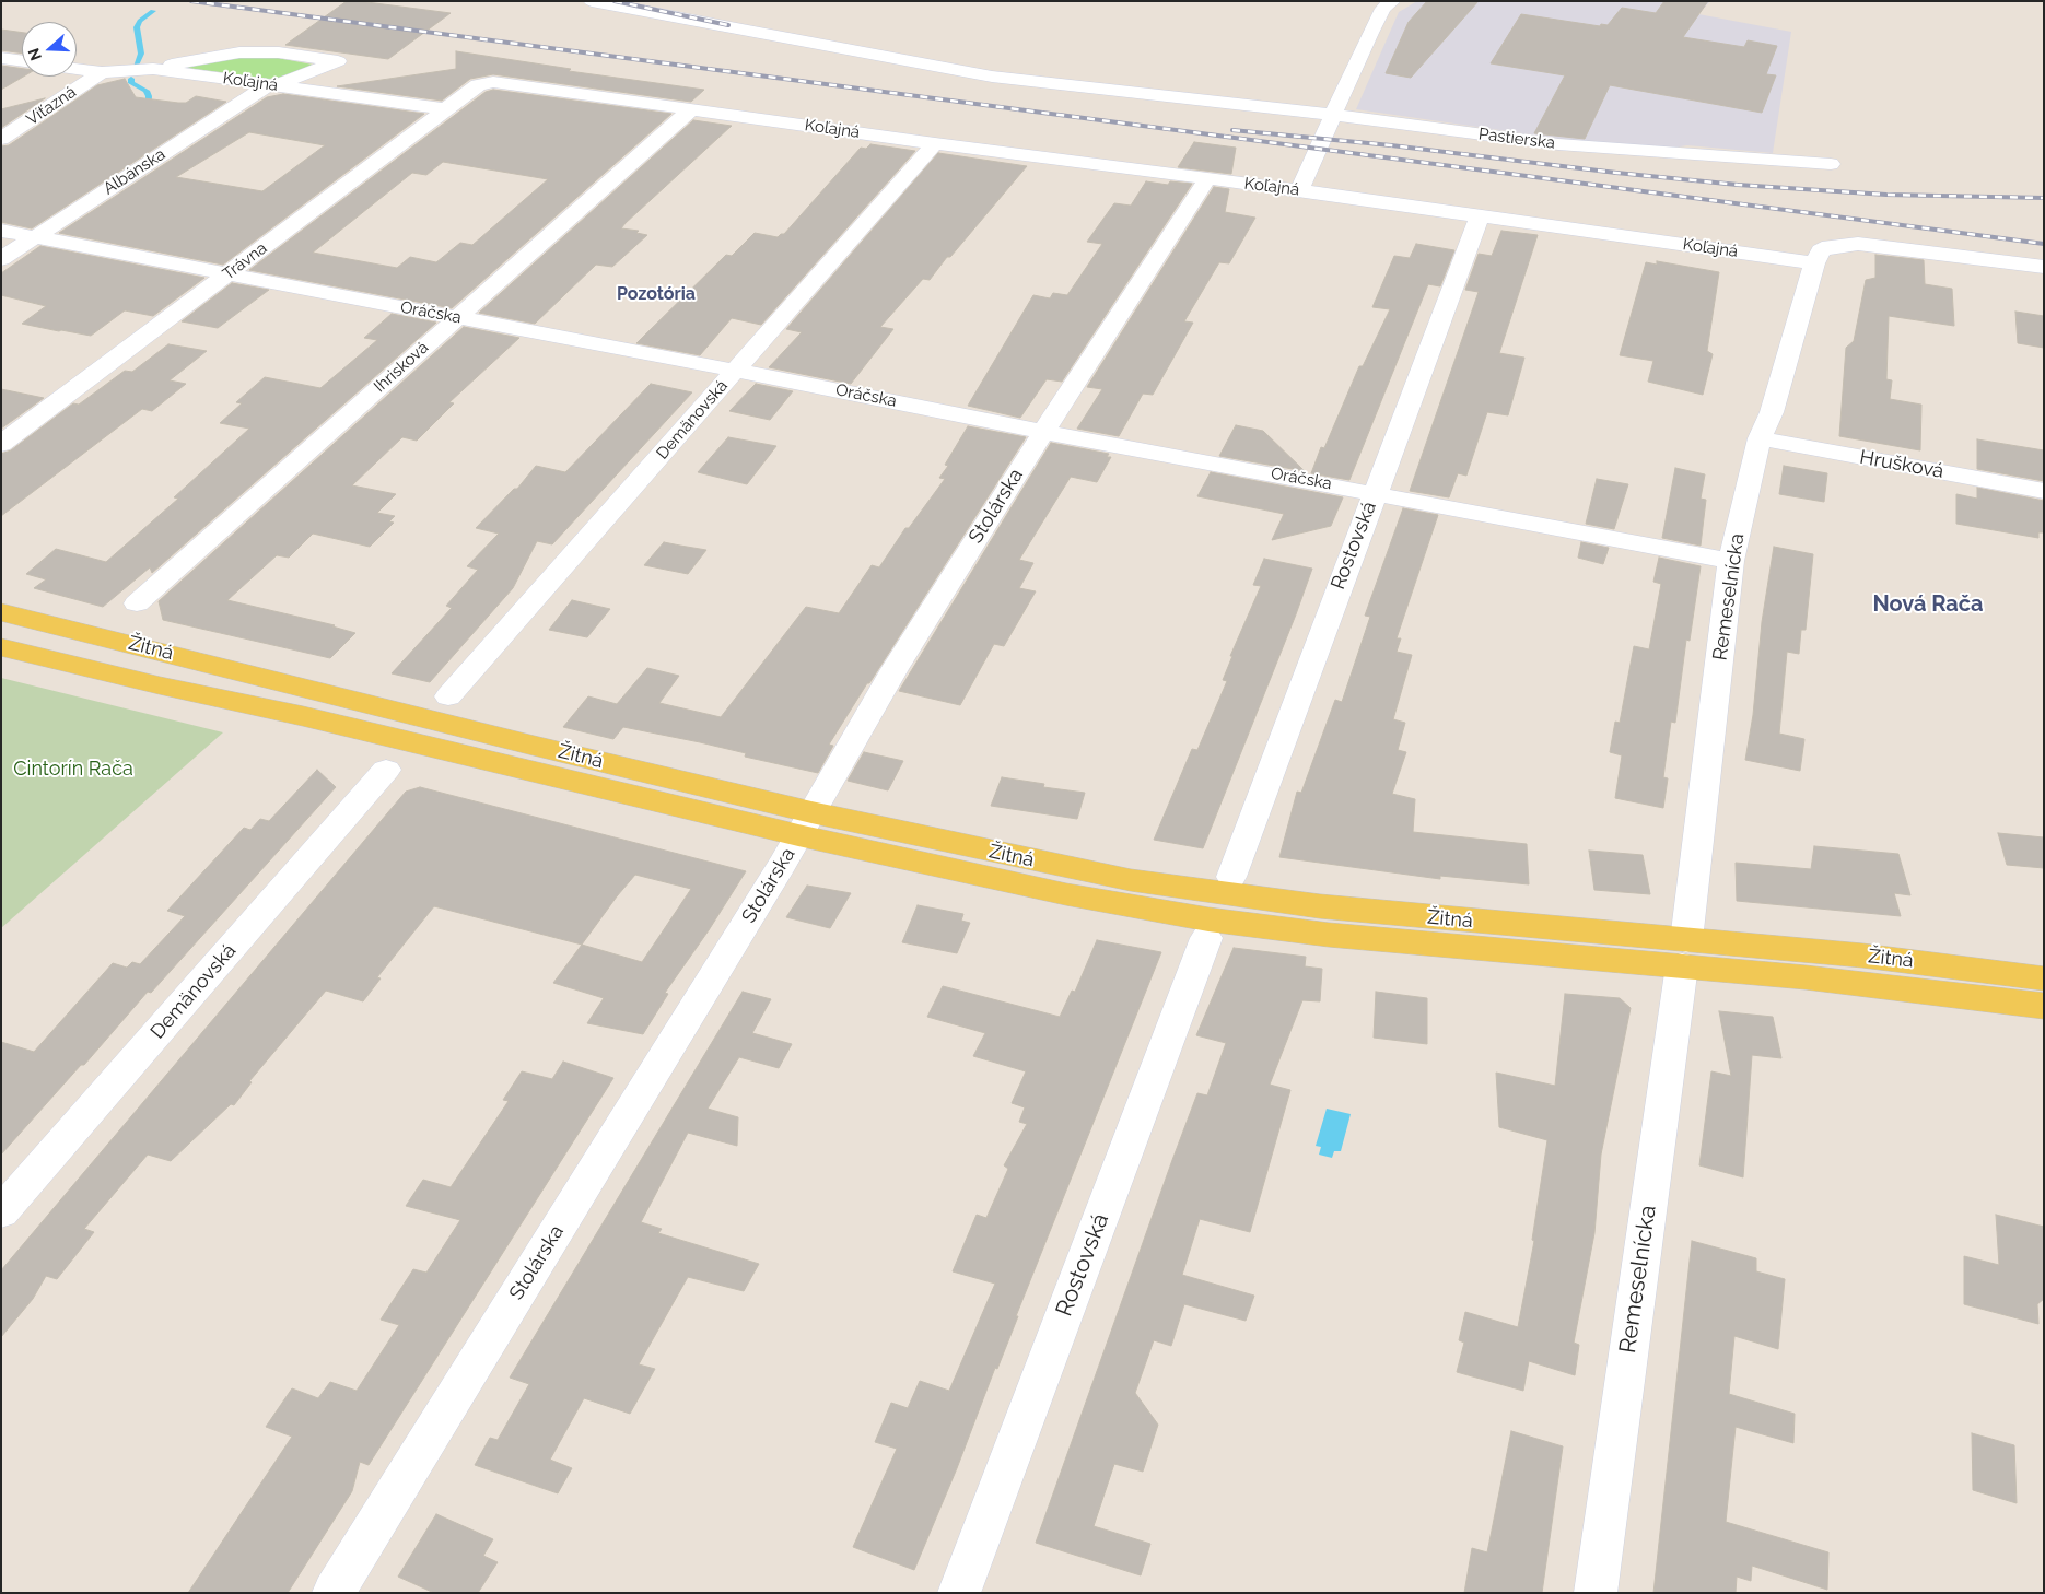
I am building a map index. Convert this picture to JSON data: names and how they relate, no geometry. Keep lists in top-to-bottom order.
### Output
{
  "streets": {
    "main road": ["Žitná"],
    "street": [
      "Koľajná",
      "Víťazná",
      "Pastierska",
      "Albánska",
      "Trávna",
      "Oráčska",
      "Ihrisková",
      "Demänovská",
      "Hrušková",
      "Stolárska",
      "Rostovská",
      "Remeselnícka"
    ]
  },
  "crossings": [
    ["Koľajná", "Víťazná"],
    ["Koľajná", "Albánska"],
    ["Koľajná", "Trávna"],
    ["Koľajná", "Ihrisková"],
    ["Koľajná", "Demänovská"],
    ["Koľajná", "Stolárska"],
    ["Koľajná", "Rostovská"],
    ["Koľajná", "Remeselnícka"],
    ["Albánska", "Oráčska"],
    ["Trávna", "Oráčska"],
    ["Oráčska", "Ihrisková"],
    ["Oráčska", "Demänovská"],
    ["Oráčska", "Stolárska"],
    ["Oráčska", "Rostovská"],
    ["Oráčska", "Remeselnícka"],
    ["Hrušková", "Remeselnícka"],
    ["Stolárska", "Žitná"],
    ["Remeselnícka", "Žitná"]
  ],
  "districts": ["Pozotória", "Nová Rača"],
  "parks": ["Cintorín Rača"],
  "north": "left"
}
